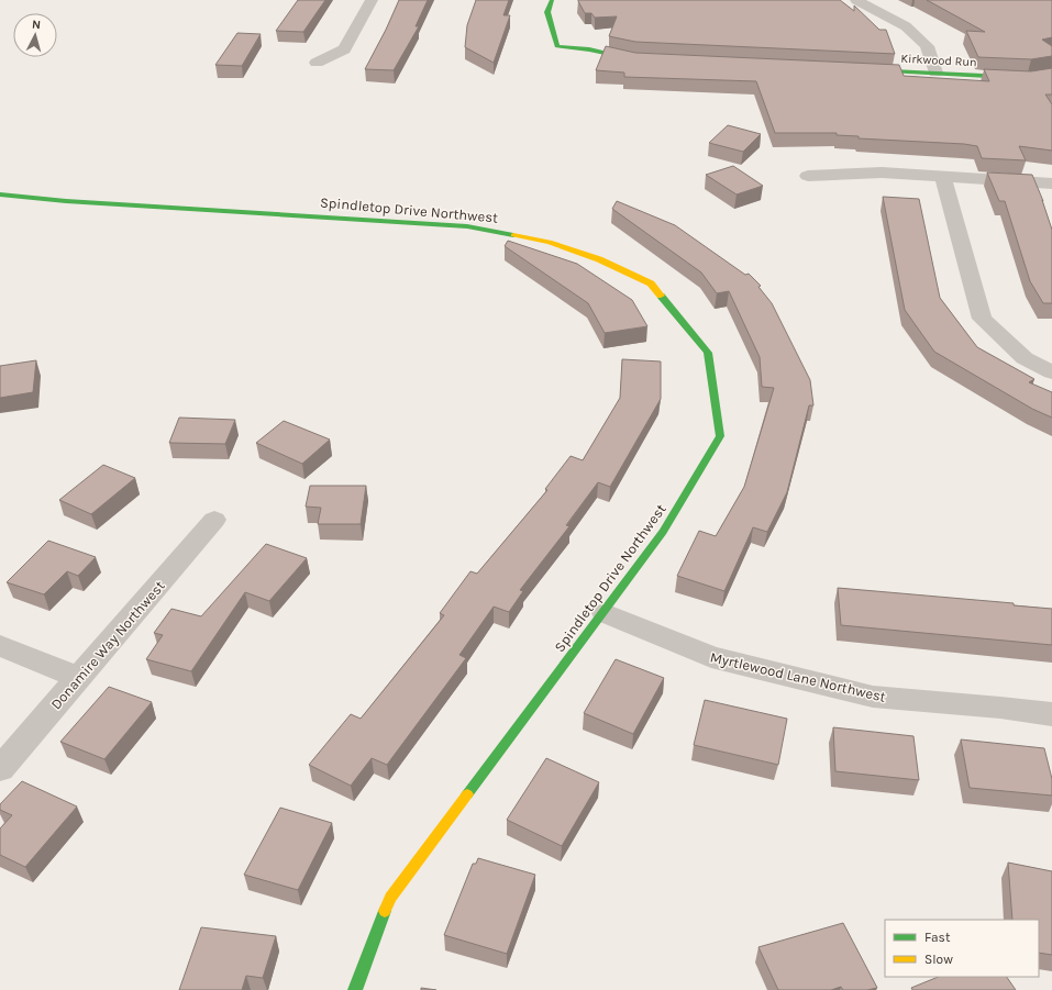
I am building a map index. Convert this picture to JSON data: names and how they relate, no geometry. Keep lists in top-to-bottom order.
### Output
{
  "streets": {
    "street": [
      "Kirkwood Run",
      "Spindletop Drive Northwest",
      "Donamire Way Northwest",
      "Myrtlewood Lane Northwest"
    ]
  },
  "crossings": [
    ["Spindletop Drive Northwest", "Myrtlewood Lane Northwest"]
  ],
  "legend": ["Fast", "Slow"],
  "north": "top"
}
